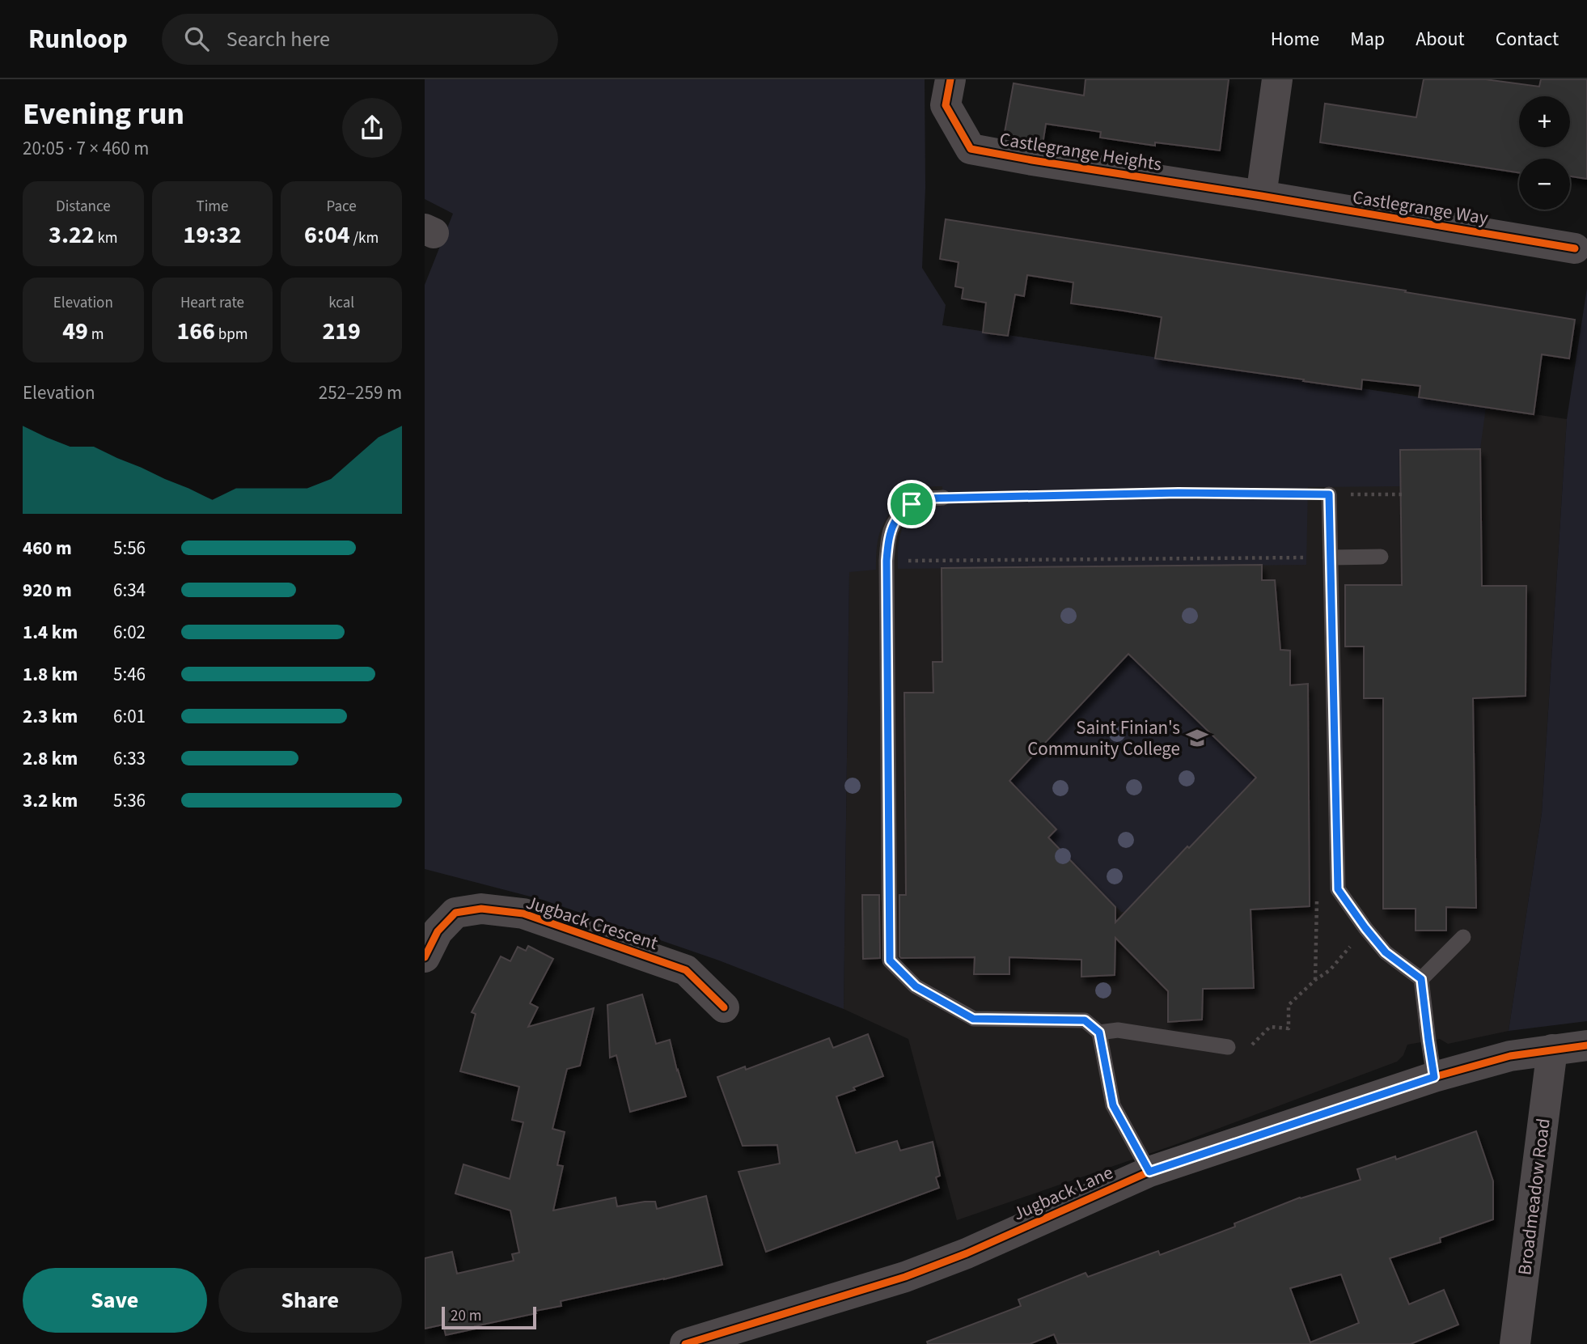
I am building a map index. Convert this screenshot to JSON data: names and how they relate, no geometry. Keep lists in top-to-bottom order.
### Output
{
  "streets": {
    "street": [
      "Castlegrange Heights",
      "Castlegrange Way",
      "Jugback Crescent",
      "Jugback Lane",
      "Broadmeadow Road"
    ]
  },
  "crossings": [
    ["Castlegrange Heights", "Castlegrange Way"],
    ["Jugback Lane", "Broadmeadow Road"]
  ],
  "places": {
    "school or university": ["Saint Finian's Community College"]
  },
  "scale_bar": "20 m",
  "page": {
    "header": "Runloop",
    "search": "Search here",
    "nav": [
      "Home",
      "Map",
      "About",
      "Contact"
    ],
    "heading": ["Evening run", "20:05 · 7 × 460 m"],
    "map_buttons": ["+", "−"],
    "stats": [
      ["Distance", "3.22 km"],
      ["Time", "19:32"],
      ["Pace", "6:04 /km"],
      ["Elevation", "49 m"],
      ["Heart rate", "166 bpm"],
      ["kcal", "219"]
    ],
    "chart": ["Elevation", "252–259 m"],
    "list": [
      {
        "name": "460 m",
        "note": "5:56"
      },
      {
        "name": "920 m",
        "note": "6:34"
      },
      {
        "name": "1.4 km",
        "note": "6:02"
      },
      {
        "name": "1.8 km",
        "note": "5:46"
      },
      {
        "name": "2.3 km",
        "note": "6:01"
      },
      {
        "name": "2.8 km",
        "note": "6:33"
      },
      {
        "name": "3.2 km",
        "note": "5:36"
      }
    ],
    "buttons": ["Save", "Share"],
    "scale": "20 m"
  }
}
